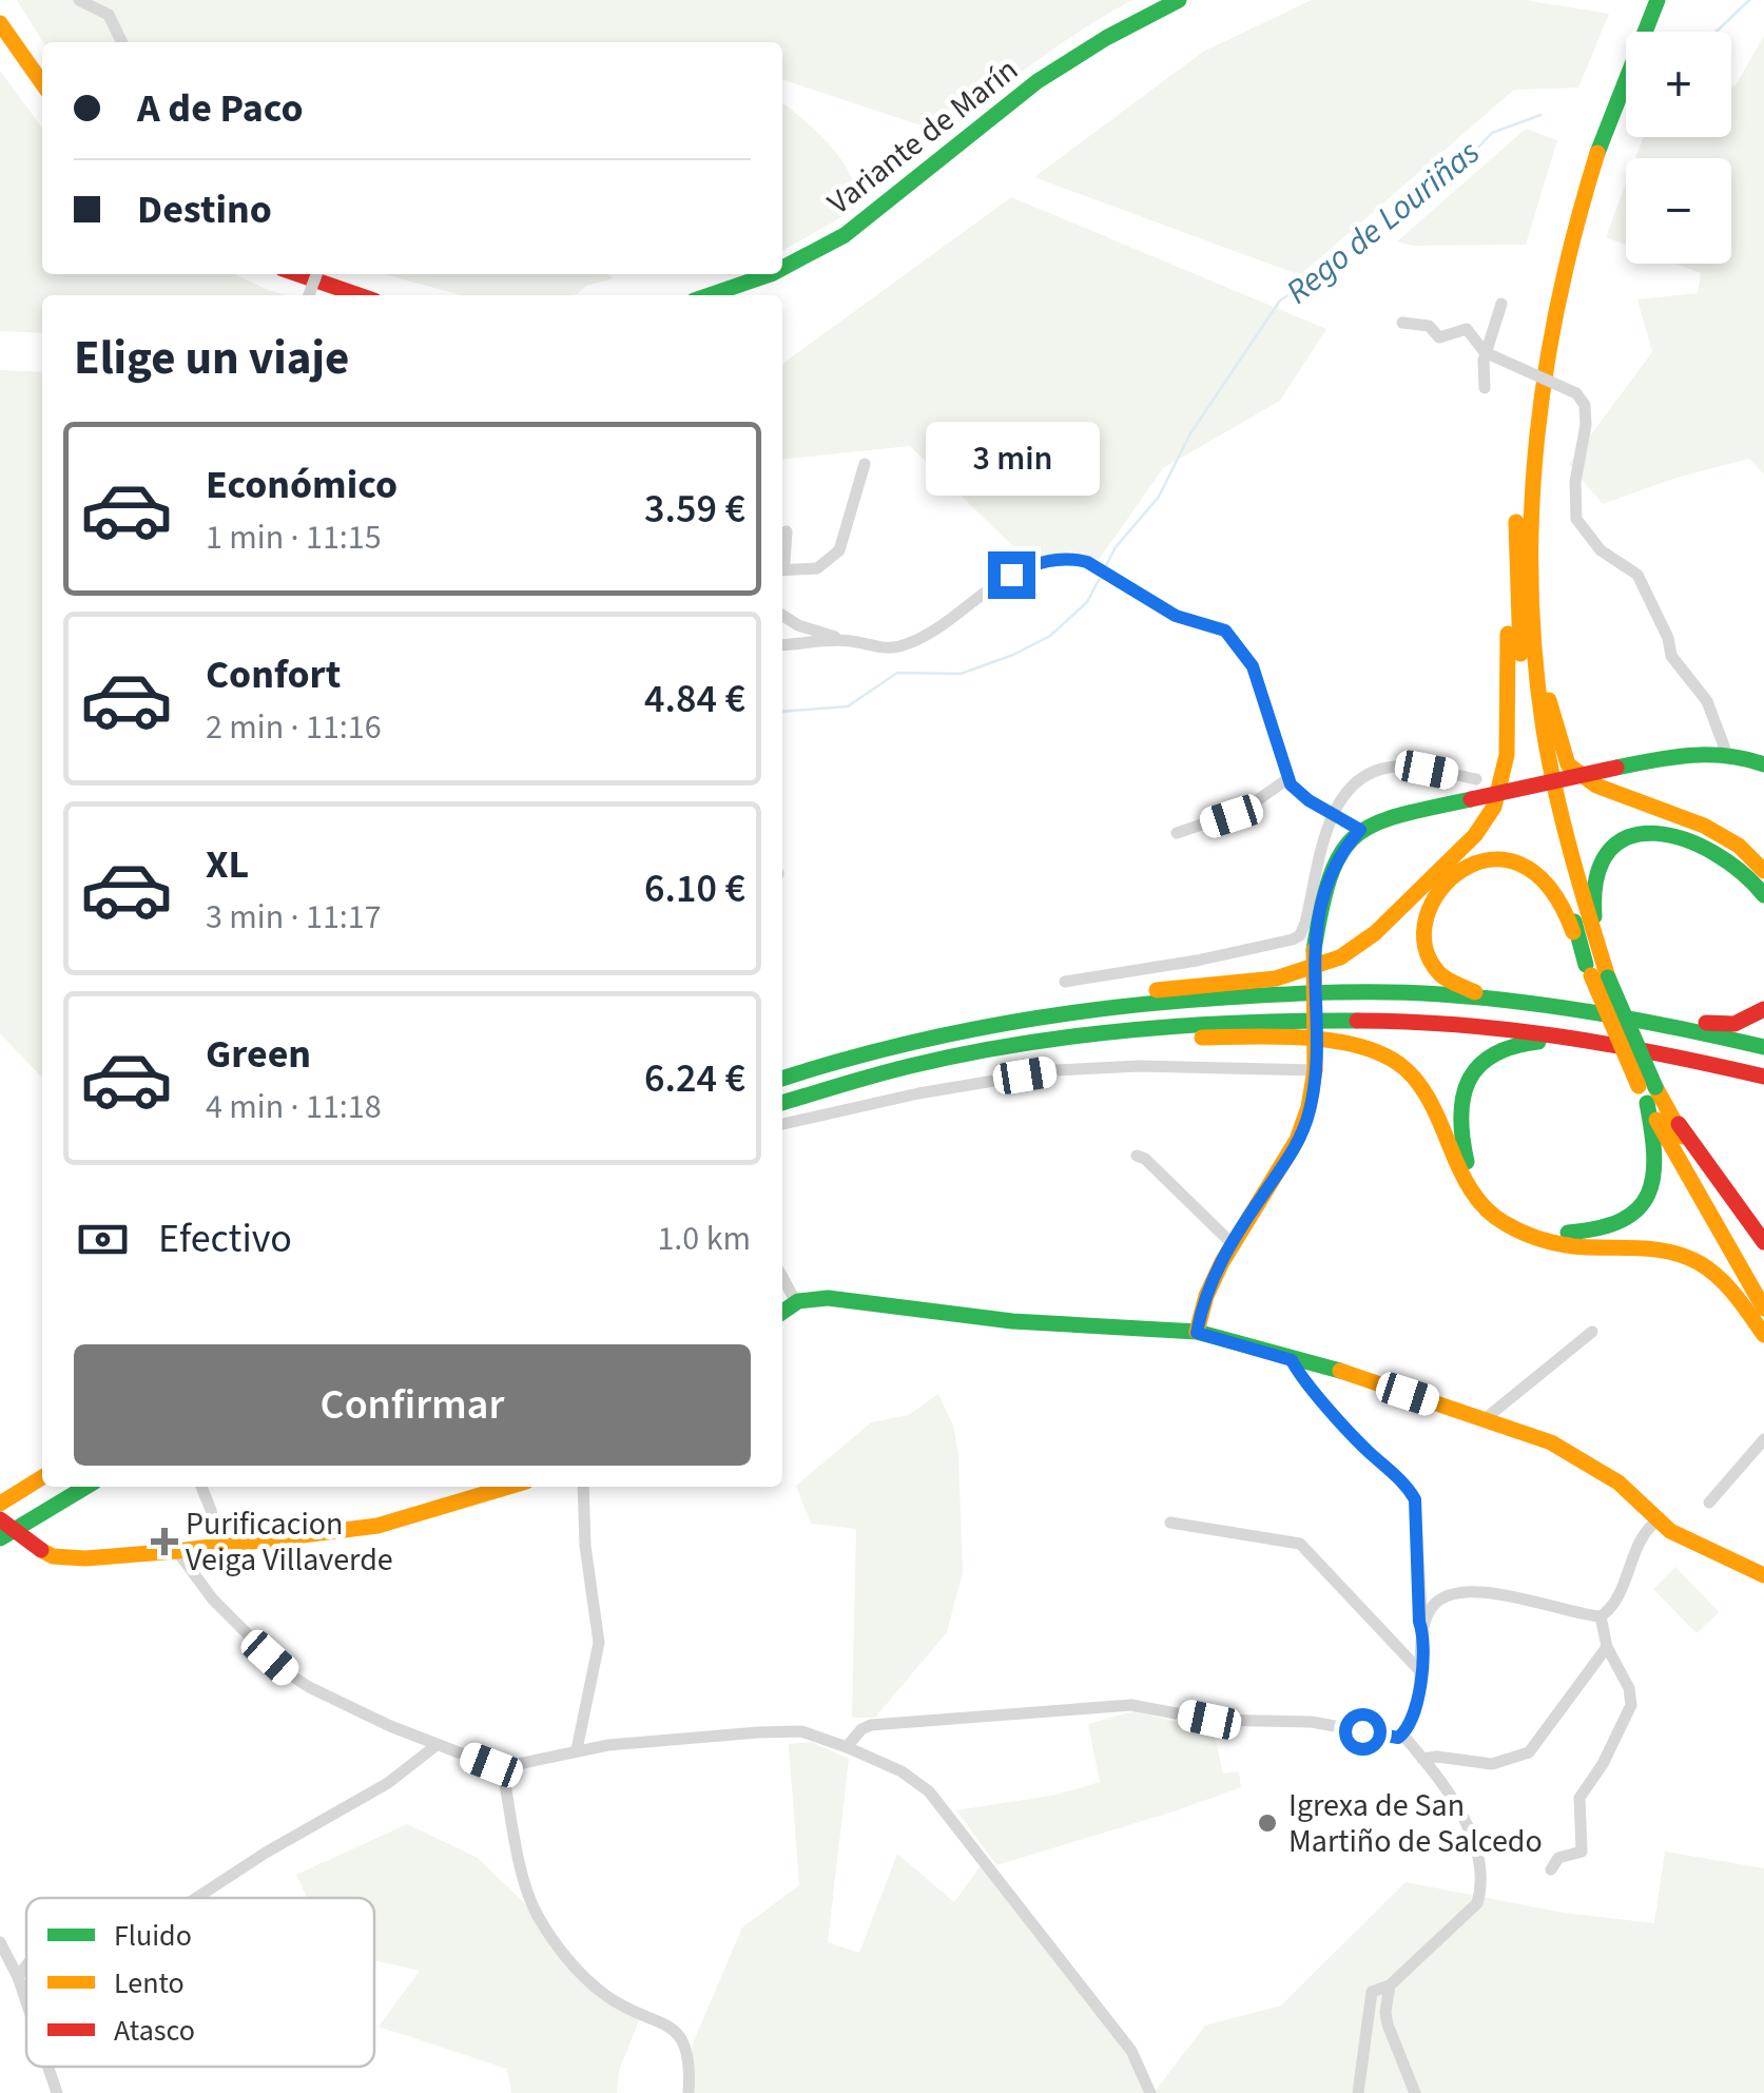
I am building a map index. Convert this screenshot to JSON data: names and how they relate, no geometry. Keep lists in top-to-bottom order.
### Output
{
  "streets": {
    "main road": ["Variante de Marín"]
  },
  "water": ["Rego de Louriñas"],
  "places": {
    "health": ["Purificacion Veiga Villaverde"],
    "other": ["Igrexa de San Martiño de Salcedo"]
  },
  "legend": ["Fluido", "Lento", "Atasco"],
  "page": {
    "map_buttons": ["+", "−"],
    "banner": ["A de Paco", "Destino"],
    "heading": "Elige un viaje",
    "bubble": "3 min",
    "list": [
      {
        "name": "Económico",
        "note": "1 min · 11:15",
        "value": "3.59 €"
      },
      {
        "name": "Confort",
        "note": "2 min · 11:16",
        "value": "4.84 €"
      },
      {
        "name": "XL",
        "note": "3 min · 11:17",
        "value": "6.10 €"
      },
      {
        "name": "Green",
        "note": "4 min · 11:18",
        "value": "6.24 €"
      }
    ],
    "pay": ["Efectivo", "1.0 km"],
    "buttons": "Confirmar"
  }
}
